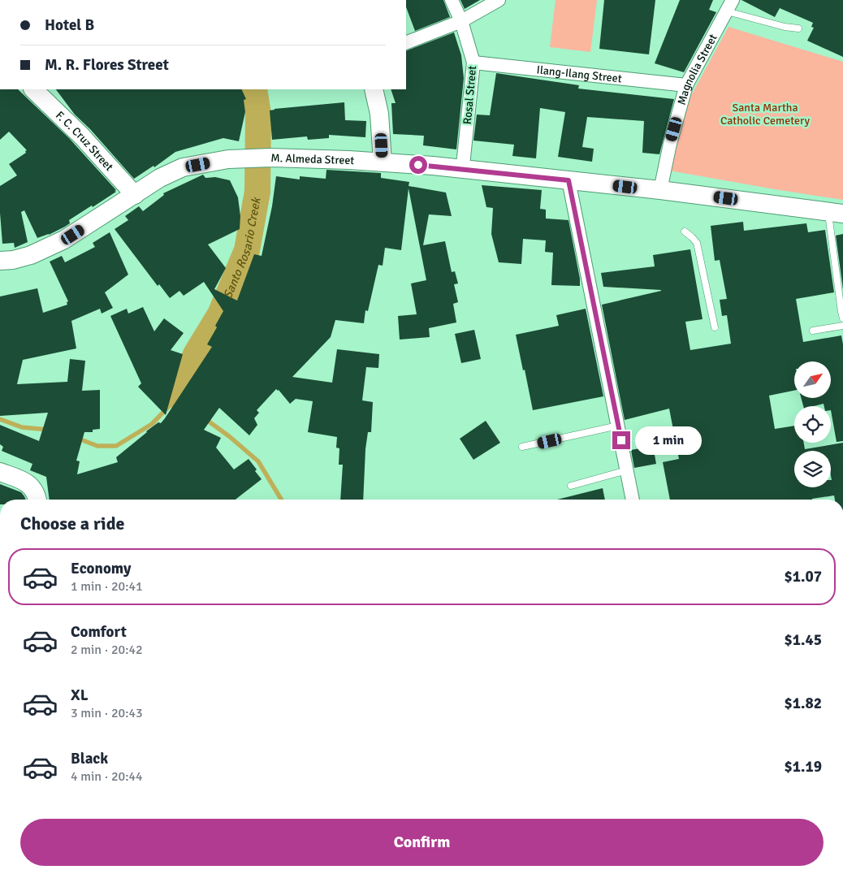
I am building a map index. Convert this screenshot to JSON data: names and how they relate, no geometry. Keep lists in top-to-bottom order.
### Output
{
  "streets": {
    "main road": ["F. C. Cruz Street", "M. Almeda Street"],
    "street": ["Magnolia Street", "Ilang-Ilang Street", "Rosal Street"]
  },
  "crossings": [
    ["Magnolia Street", "Ilang-Ilang Street"],
    ["Magnolia Street", "M. Almeda Street"],
    ["Ilang-Ilang Street", "Rosal Street"],
    ["Rosal Street", "M. Almeda Street"],
    ["F. C. Cruz Street", "M. Almeda Street"]
  ],
  "water": ["Santo Rosario Creek"],
  "parks": ["Santa Martha Catholic Cemetery"],
  "north": "top right",
  "page": {
    "banner": ["Hotel B", "M. R. Flores Street"],
    "bubble": "1 min",
    "heading": "Choose a ride",
    "list": [
      {
        "name": "Economy",
        "note": "1 min · 20:41",
        "value": "$1.07"
      },
      {
        "name": "Comfort",
        "note": "2 min · 20:42",
        "value": "$1.45"
      },
      {
        "name": "XL",
        "note": "3 min · 20:43",
        "value": "$1.82"
      },
      {
        "name": "Black",
        "note": "4 min · 20:44",
        "value": "$1.19"
      }
    ],
    "buttons": "Confirm"
  }
}
